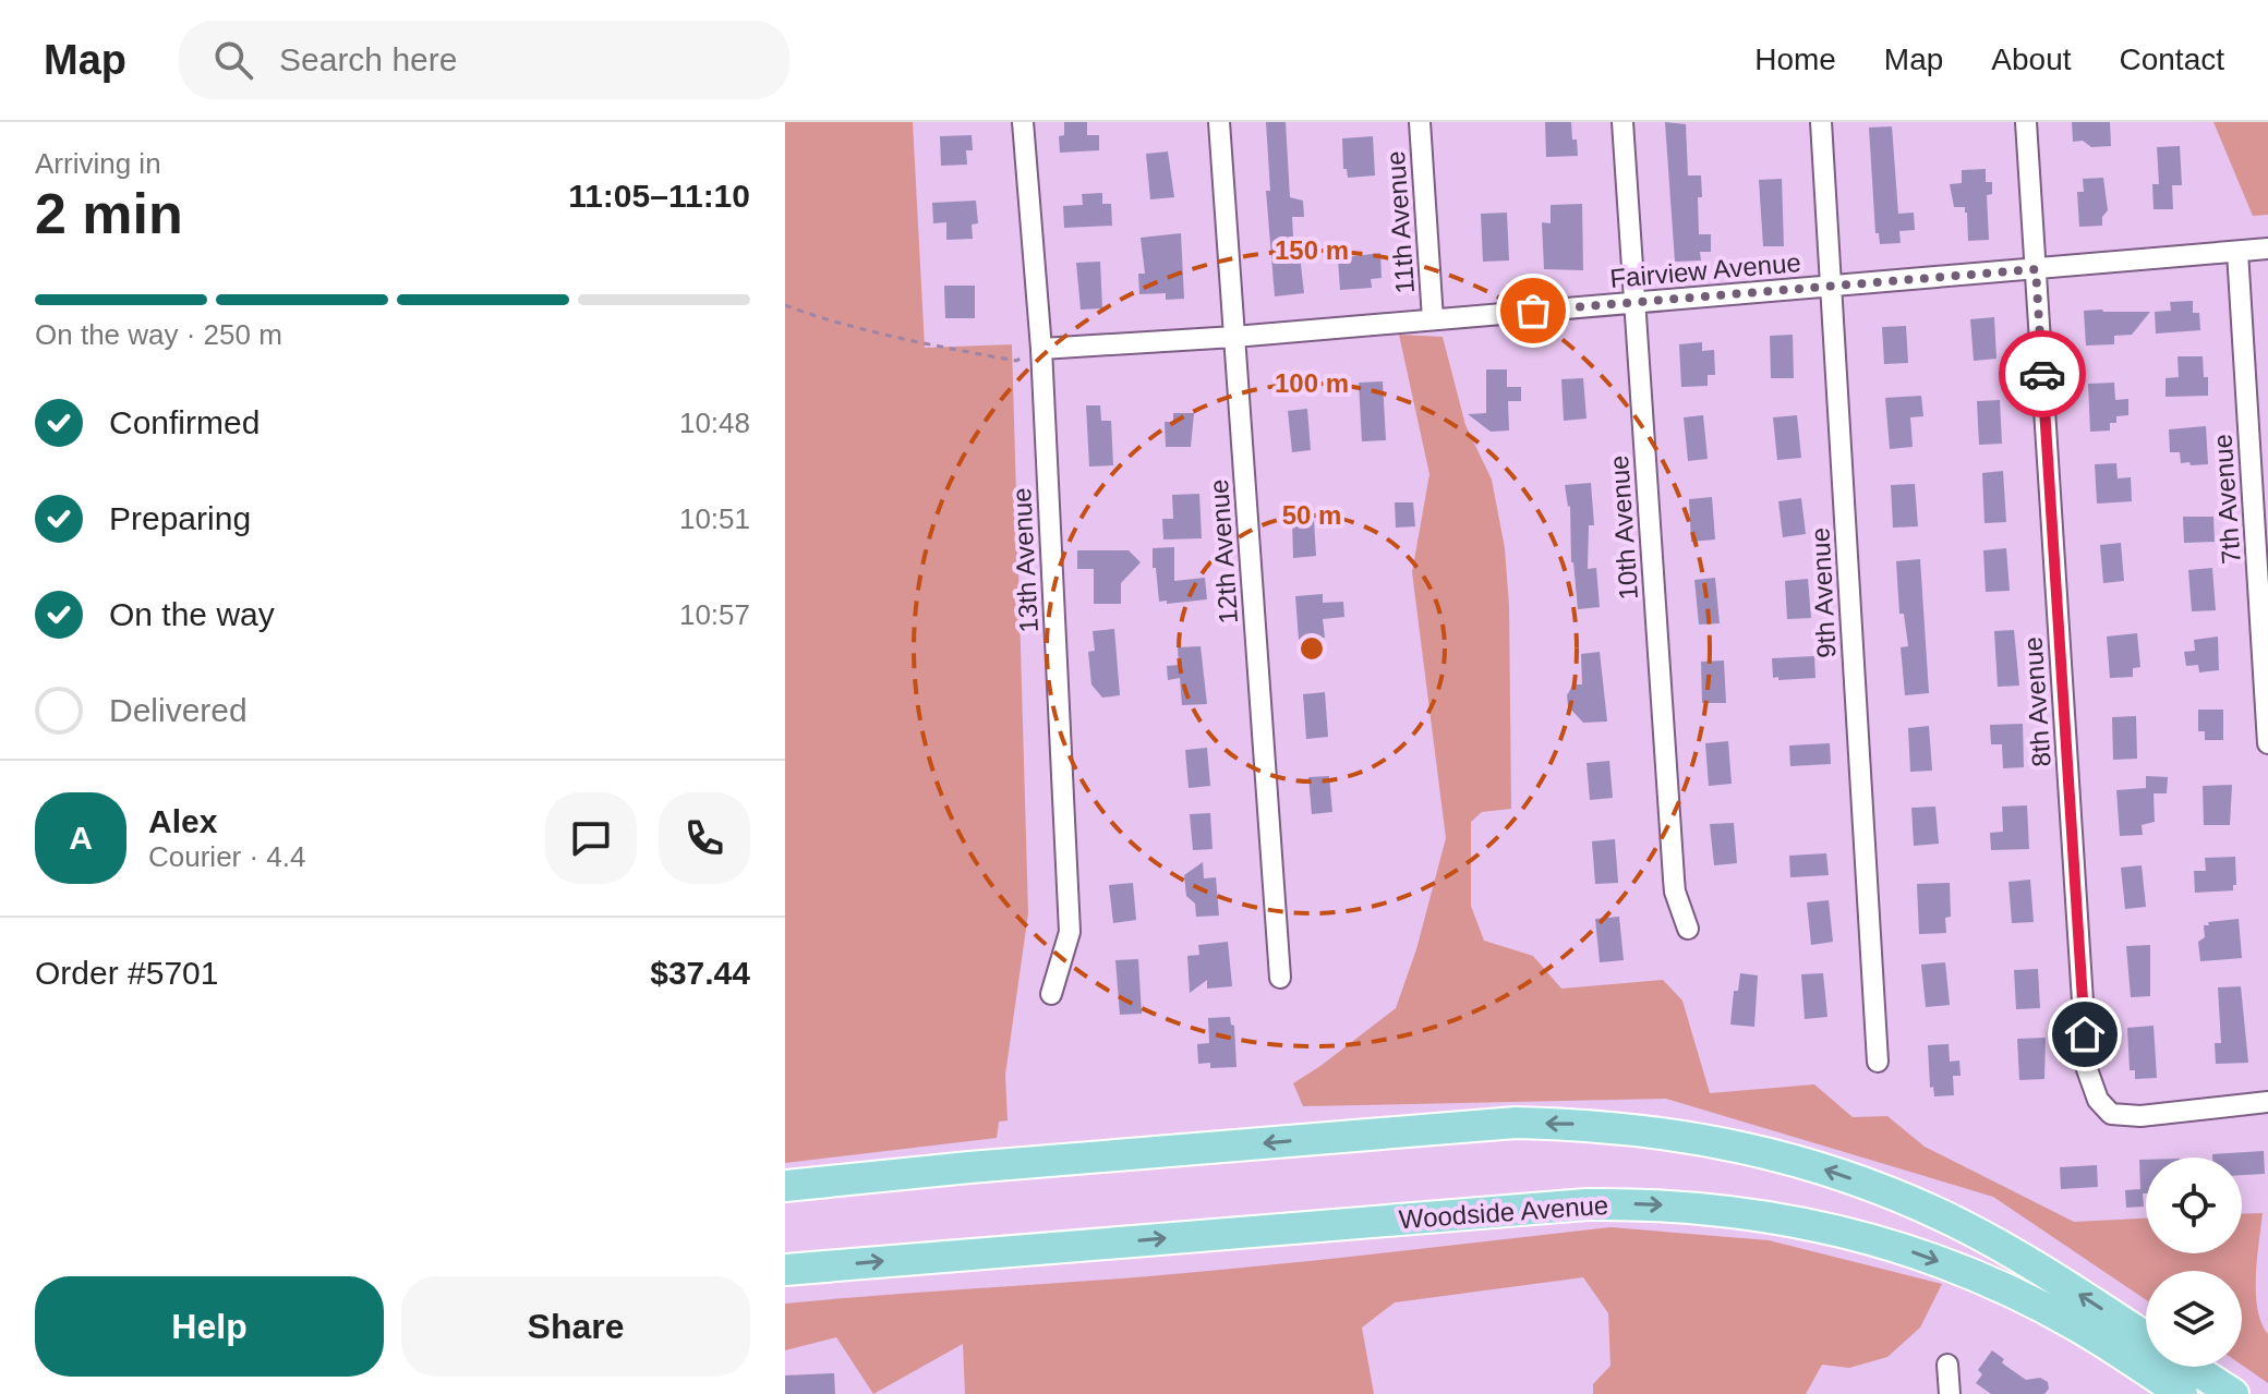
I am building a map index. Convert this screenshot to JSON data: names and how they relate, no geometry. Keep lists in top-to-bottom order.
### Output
{
  "streets": {
    "main road": ["Woodside Avenue"],
    "street": [
      "11th Avenue",
      "Fairview Avenue",
      "7th Avenue",
      "10th Avenue",
      "12th Avenue",
      "13th Avenue",
      "9th Avenue",
      "8th Avenue"
    ]
  },
  "crossings": [
    ["11th Avenue", "Fairview Avenue"],
    ["Fairview Avenue", "7th Avenue"],
    ["Fairview Avenue", "10th Avenue"],
    ["Fairview Avenue", "12th Avenue"],
    ["Fairview Avenue", "13th Avenue"],
    ["Fairview Avenue", "9th Avenue"],
    ["Fairview Avenue", "8th Avenue"]
  ],
  "page": {
    "header": "Map",
    "search": "Search here",
    "nav": [
      "Home",
      "Map",
      "About",
      "Contact"
    ],
    "heading": ["2 min", "Arriving in", "11:05–11:10"],
    "panel": [
      "Alex",
      "Courier · 4.4",
      "Order #5701",
      "$37.44"
    ],
    "bar": "On the way · 250 m",
    "list": [
      ["Confirmed", "10:48"],
      ["Preparing", "10:51"],
      ["On the way", "10:57"],
      "Delivered"
    ],
    "round": "A",
    "buttons": ["Help", "Share"]
  },
  "rings": ["150 m", "100 m", "50 m"]
}
